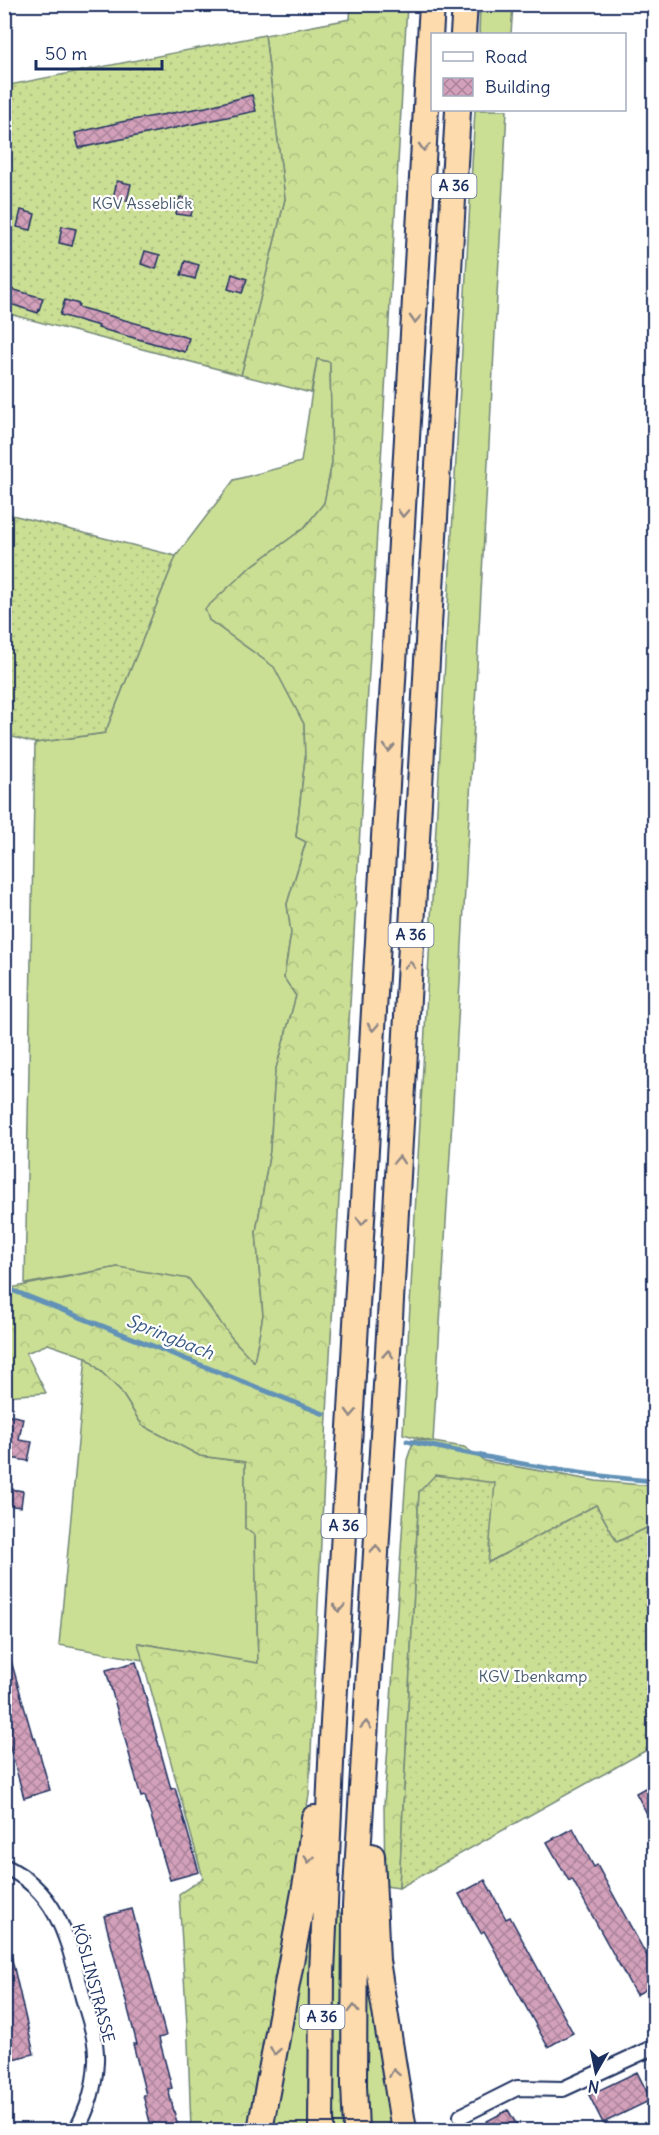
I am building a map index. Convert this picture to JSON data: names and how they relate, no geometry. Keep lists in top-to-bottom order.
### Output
{
  "streets": {
    "highway": ["A 36"],
    "street": ["KÖSLINSTRASSE"]
  },
  "water": ["Springbach"],
  "parks": ["KGV Asseblick", "KGV Ibenkamp"],
  "legend": ["Road", "Building"],
  "scale_bar": "50 m",
  "north": "bottom"
}
